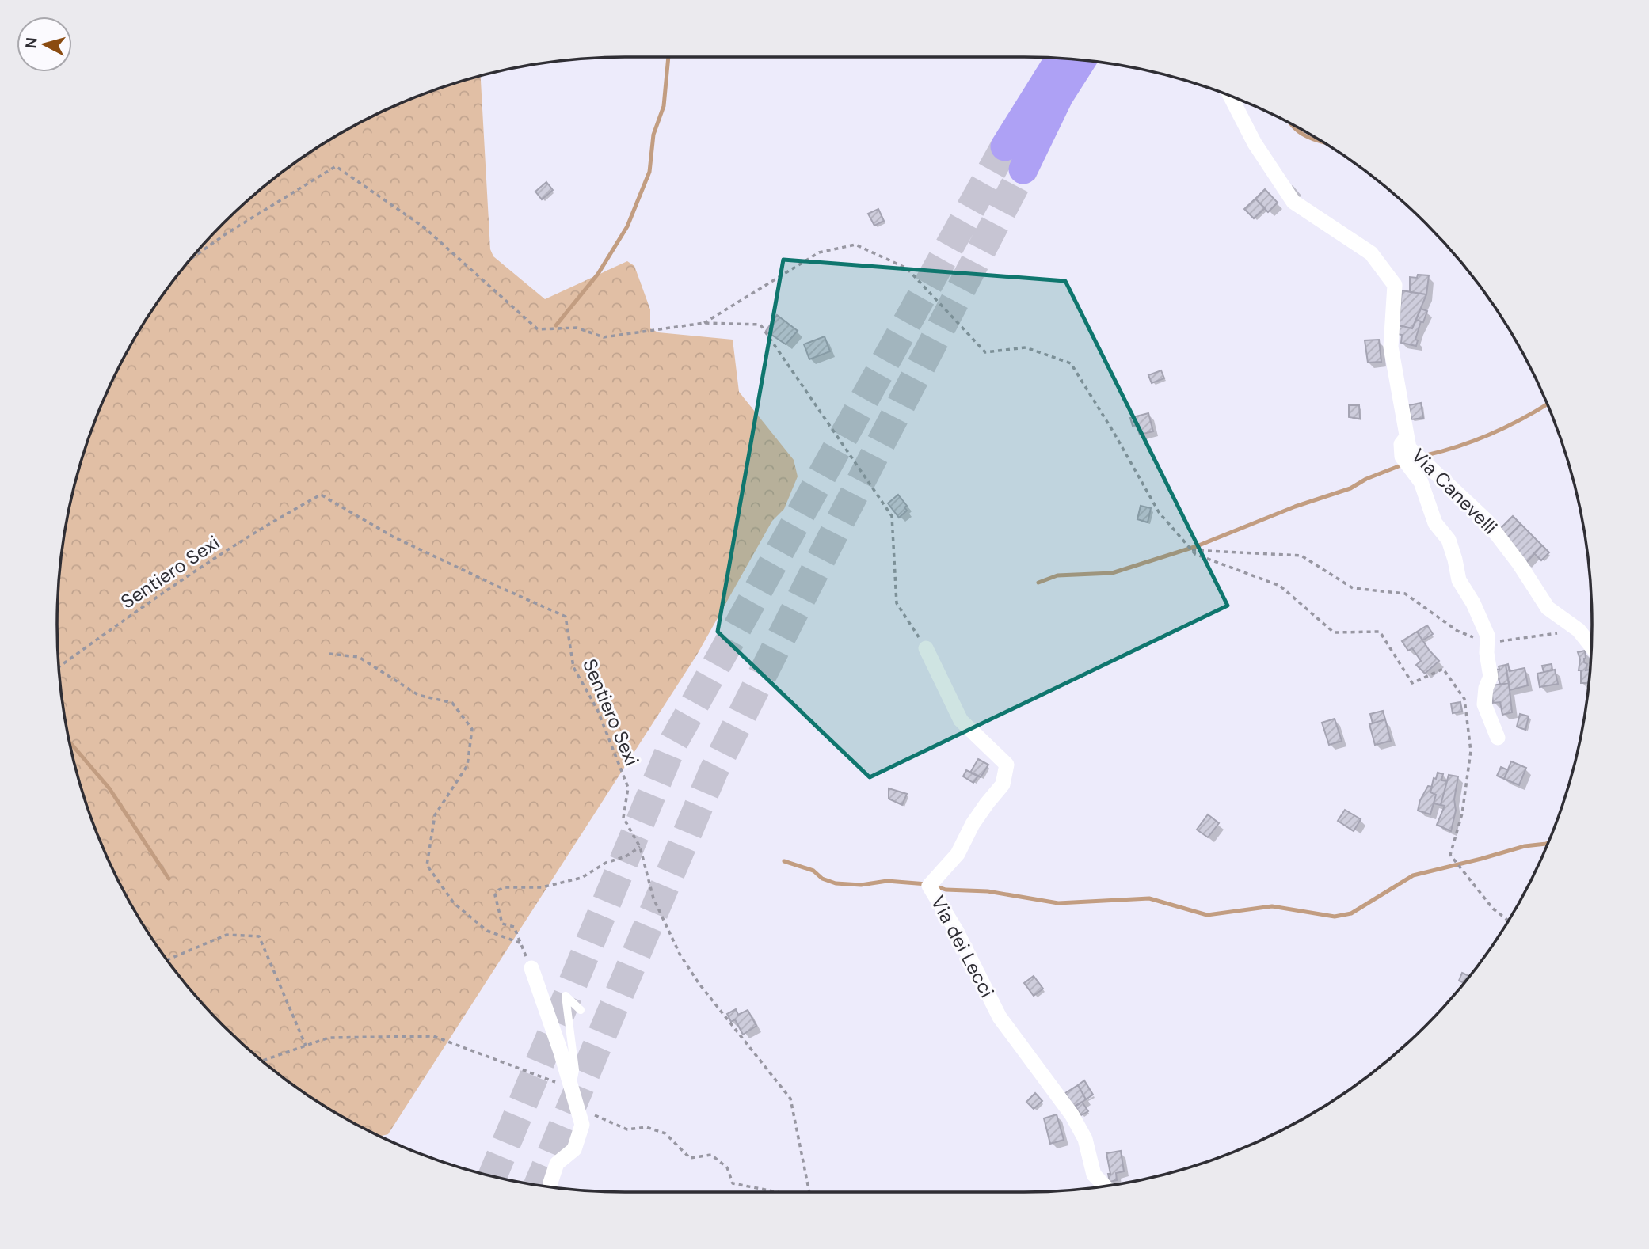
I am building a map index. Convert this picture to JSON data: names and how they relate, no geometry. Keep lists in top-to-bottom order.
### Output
{
  "streets": {
    "street": ["Via Canevelli", "Via dei Lecci"],
    "path": ["Sentiero Sexi"]
  },
  "north": "left"
}
